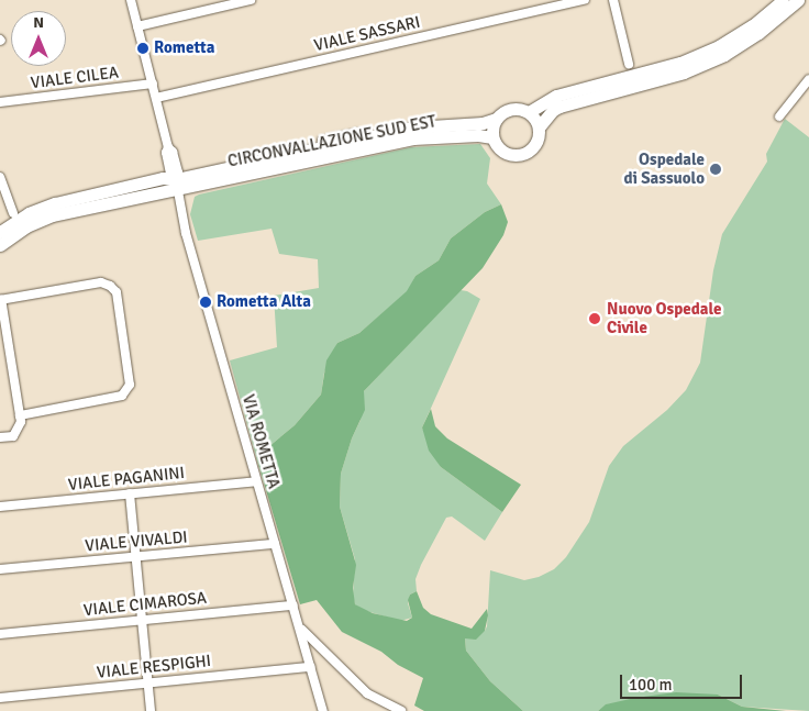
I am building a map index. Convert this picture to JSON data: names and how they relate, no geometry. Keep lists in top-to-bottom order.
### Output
{
  "streets": {
    "main road": ["CIRCONVALLAZIONE SUD EST"],
    "street": [
      "VIALE SASSARI",
      "VIALE CILEA",
      "VIA ROMETTA",
      "VIALE PAGANINI",
      "VIALE VIVALDI",
      "VIALE CIMAROSA",
      "VIALE RESPIGHI"
    ]
  },
  "crossings": [
    ["VIALE SASSARI", "VIA ROMETTA"],
    ["VIALE CILEA", "VIA ROMETTA"],
    ["CIRCONVALLAZIONE SUD EST", "VIA ROMETTA"],
    ["VIA ROMETTA", "VIALE PAGANINI"],
    ["VIA ROMETTA", "VIALE VIVALDI"],
    ["VIA ROMETTA", "VIALE CIMAROSA"],
    ["VIA ROMETTA", "VIALE RESPIGHI"]
  ],
  "places": [
    "Rometta",
    "Ospedale di Sassuolo",
    "Rometta Alta",
    "Nuovo Ospedale Civile"
  ],
  "scale_bar": "100 m",
  "north": "top"
}
